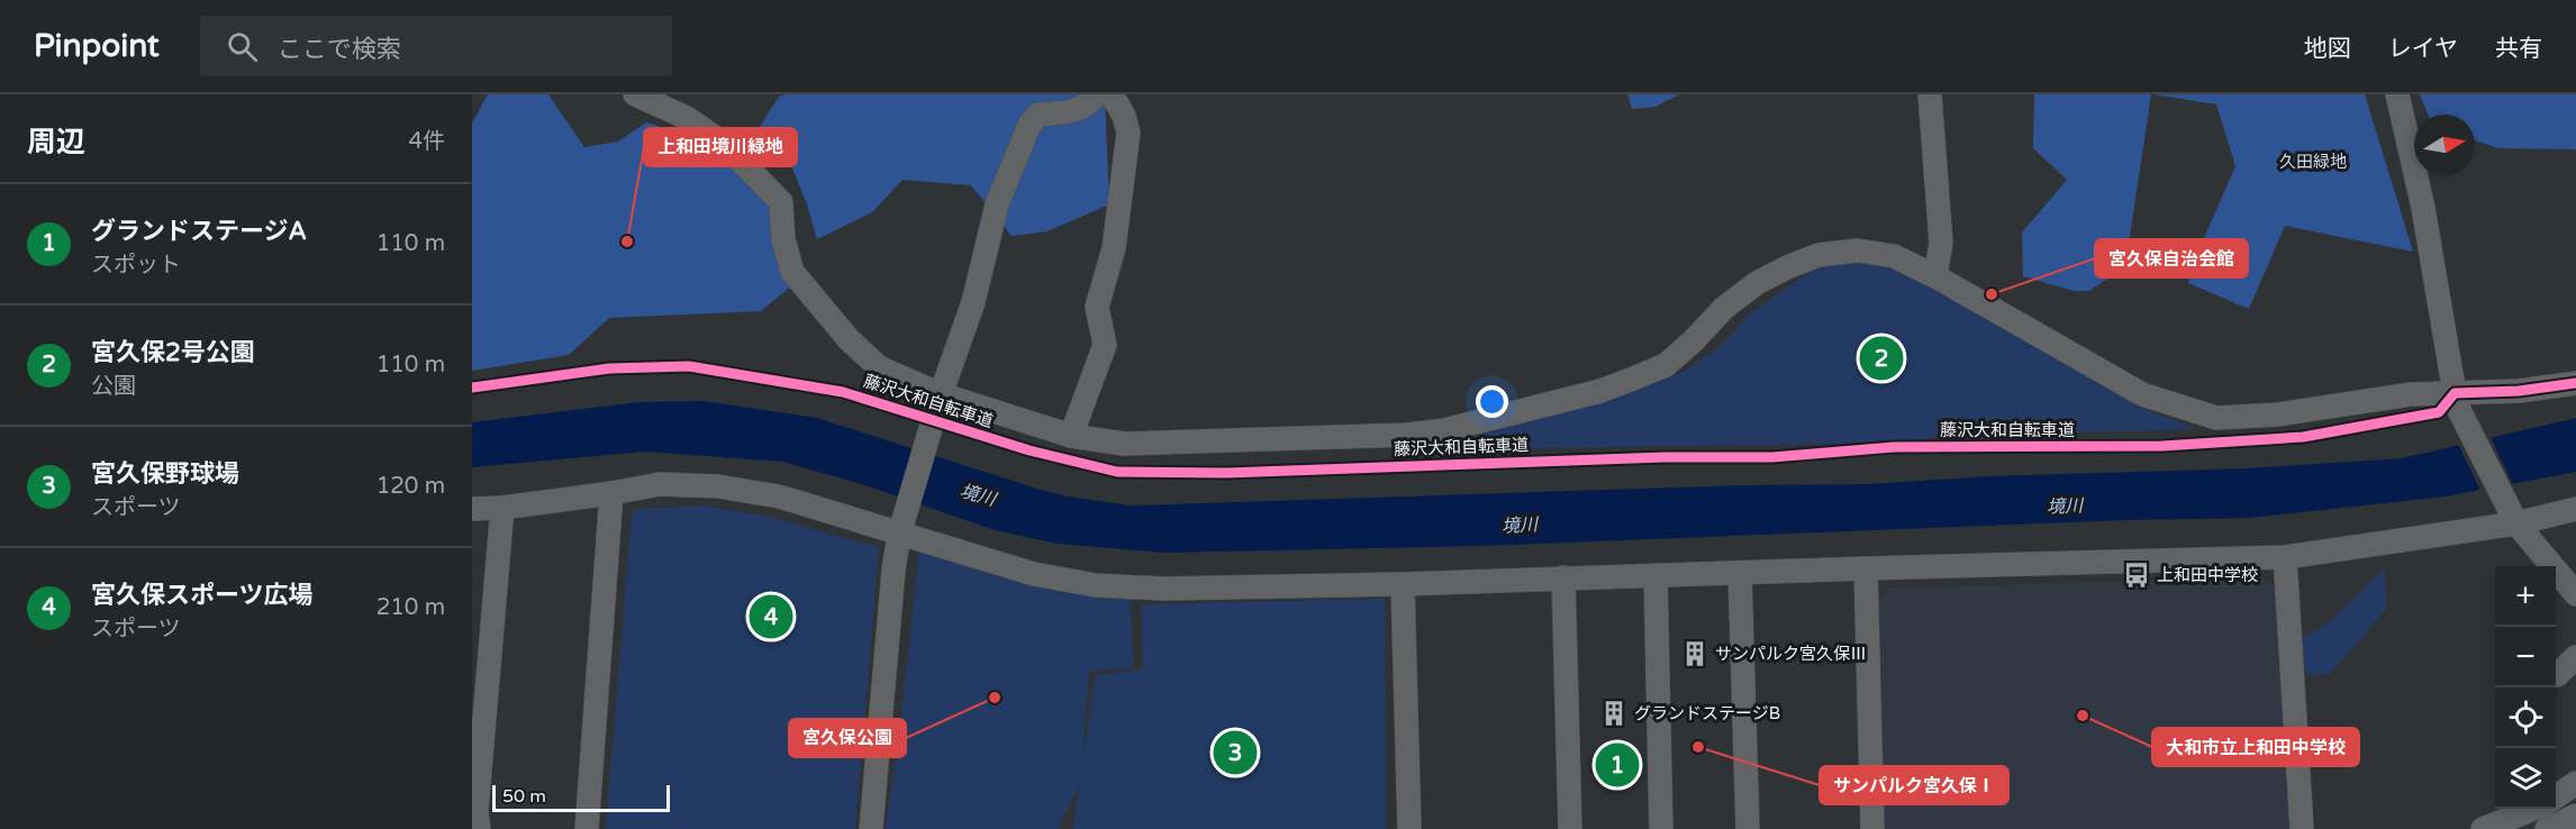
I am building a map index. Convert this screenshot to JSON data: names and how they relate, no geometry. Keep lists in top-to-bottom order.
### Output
{
  "streets": {
    "cycle path": ["藤沢大和自転車道"]
  },
  "water": ["境川"],
  "parks": ["久田緑地"],
  "places": {
    "other": [
      "上和田境川緑地",
      "宮久保自治会館",
      "宮久保公園",
      "大和市立上和田中学校",
      "サンパルク宮久保Ⅰ"
    ],
    "bus stop": ["上和田中学校"],
    "building": ["サンパルク宮久保Ⅲ", "グランドステージB"]
  },
  "scale_bar": "50 m",
  "north": "right",
  "page": {
    "header": "Pinpoint",
    "search": "ここで検索",
    "nav": ["地図", "レイヤ", "共有"],
    "heading": ["周辺", "4件"],
    "list": [
      {
        "mark": "1",
        "name": "グランドステージA",
        "note": "スポット",
        "value": "110 m"
      },
      {
        "mark": "2",
        "name": "宮久保2号公園",
        "note": "公園",
        "value": "110 m"
      },
      {
        "mark": "3",
        "name": "宮久保野球場",
        "note": "スポーツ",
        "value": "120 m"
      },
      {
        "mark": "4",
        "name": "宮久保スポーツ広場",
        "note": "スポーツ",
        "value": "210 m"
      }
    ],
    "pins": [
      "2",
      "4",
      "3",
      "1"
    ],
    "map_buttons": ["+", "−"],
    "scale": "50 m"
  }
}
